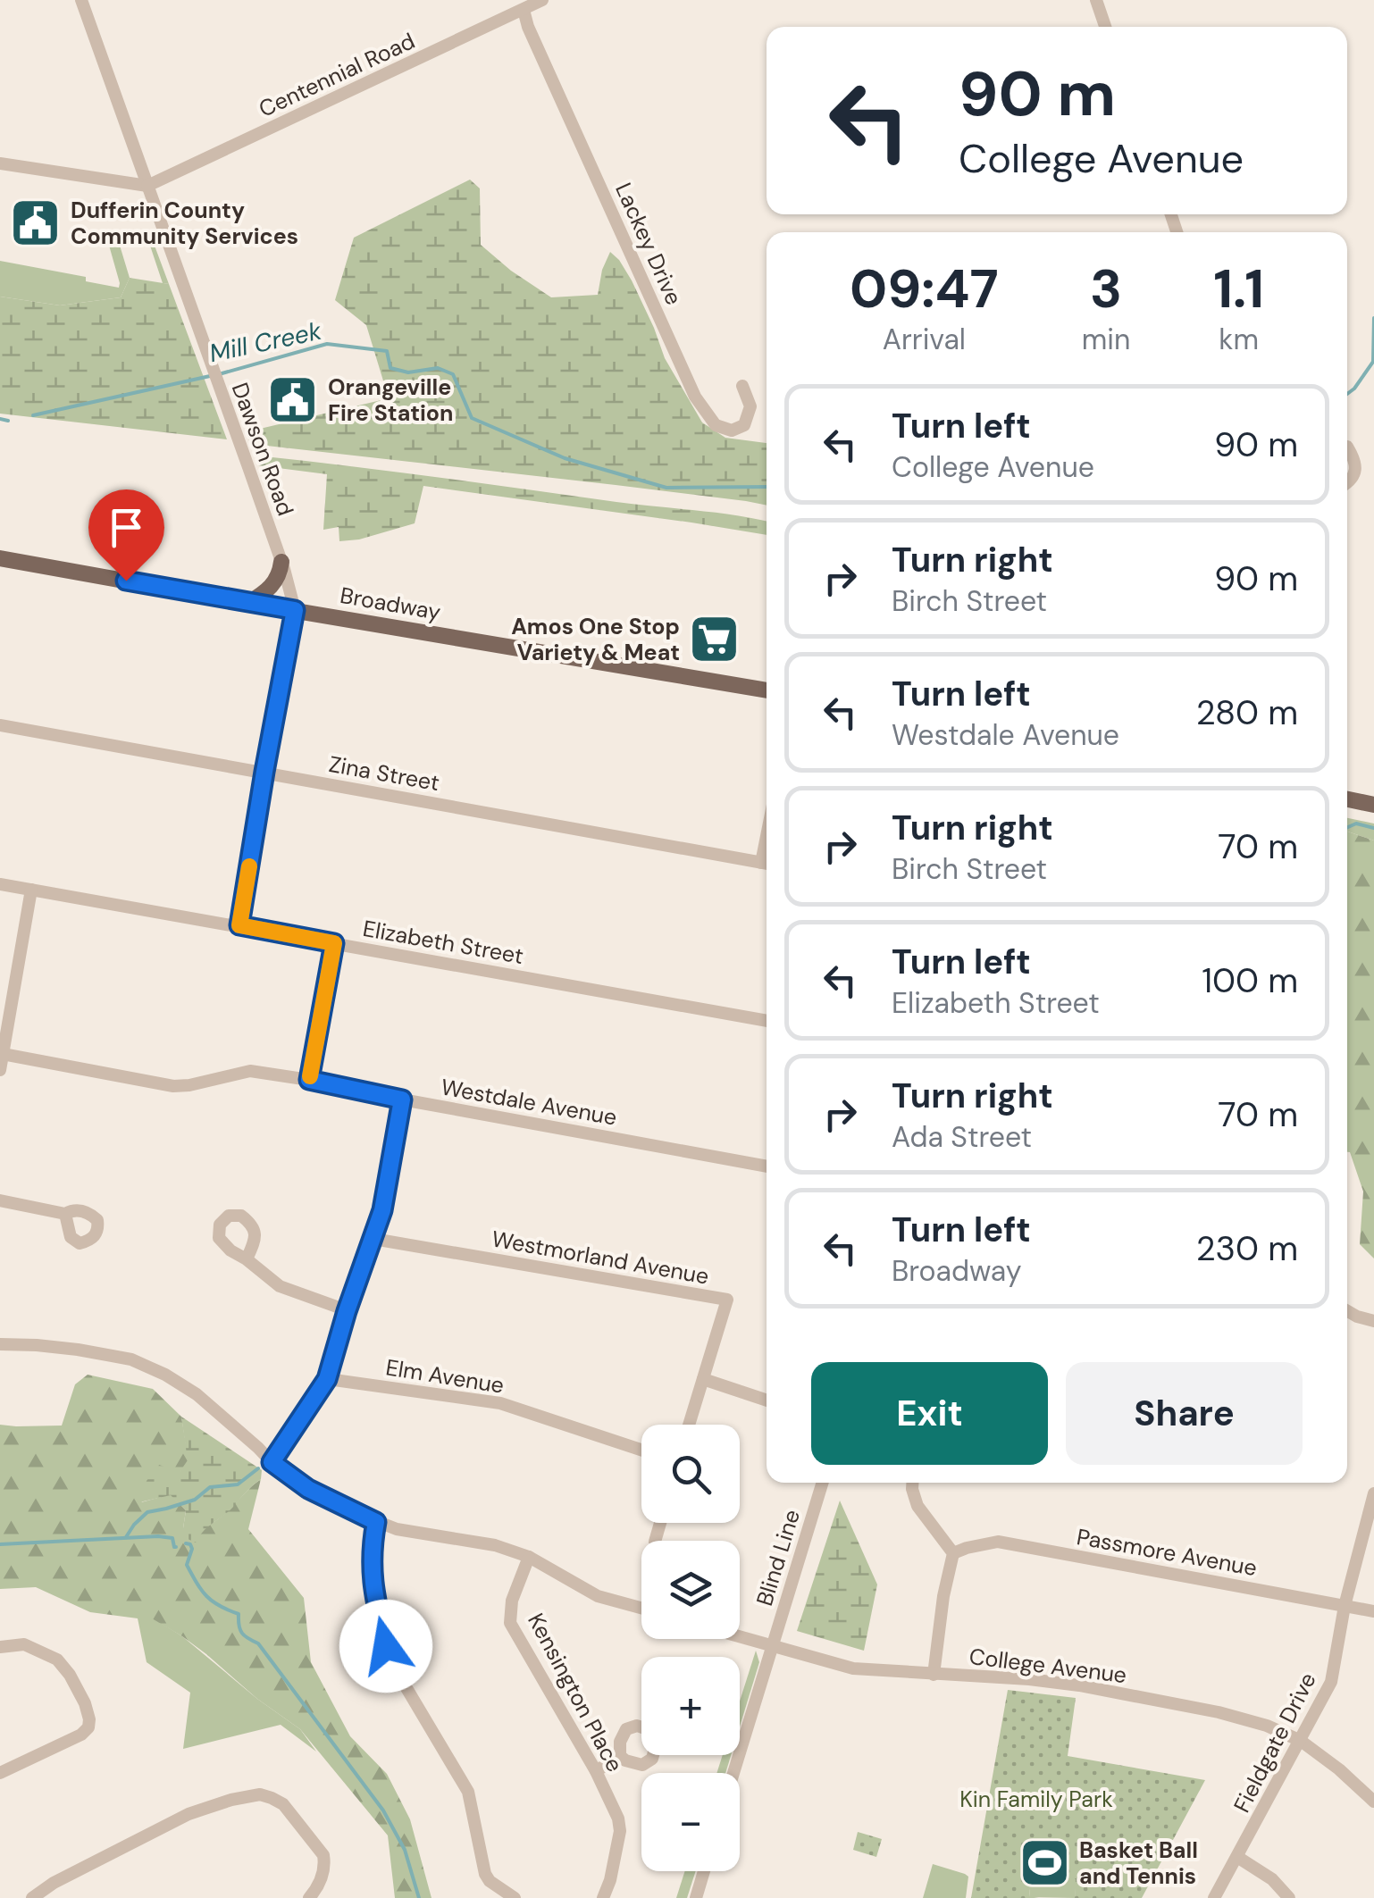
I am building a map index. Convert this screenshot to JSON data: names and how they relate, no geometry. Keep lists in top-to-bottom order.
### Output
{
  "streets": {
    "main road": ["Broadway"],
    "street": [
      "Centennial Road",
      "Lackey Drive",
      "Dawson Road",
      "Zina Street",
      "Elizabeth Street",
      "Westdale Avenue",
      "Westmorland Avenue",
      "Elm Avenue",
      "Passmore Avenue",
      "Blind Line",
      "College Avenue",
      "Kensington Place",
      "Fieldgate Drive"
    ]
  },
  "crossings": [
    ["Centennial Road", "Lackey Drive"],
    ["Centennial Road", "Dawson Road"],
    ["Dawson Road", "Broadway"],
    ["Passmore Avenue", "Fieldgate Drive"],
    ["Blind Line", "College Avenue"],
    ["College Avenue", "Fieldgate Drive"]
  ],
  "water": ["Mill Creek"],
  "parks": ["Kin Family Park"],
  "places": {
    "public building": ["Dufferin County Community Services", "Orangeville Fire Station"],
    "supermarket": ["Amos One Stop Variety & Meat"],
    "sports": ["Basket Ball and Tennis"]
  },
  "page": {
    "turn": ["90 m", "College Avenue"],
    "eta": [
      "09:47",
      "Arrival",
      "3",
      "min",
      "1.1",
      "km"
    ],
    "list": [
      {
        "name": "Turn left",
        "note": "College Avenue",
        "value": "90 m"
      },
      {
        "name": "Turn right",
        "note": "Birch Street",
        "value": "90 m"
      },
      {
        "name": "Turn left",
        "note": "Westdale Avenue",
        "value": "280 m"
      },
      {
        "name": "Turn right",
        "note": "Birch Street",
        "value": "70 m"
      },
      {
        "name": "Turn left",
        "note": "Elizabeth Street",
        "value": "100 m"
      },
      {
        "name": "Turn right",
        "note": "Ada Street",
        "value": "70 m"
      },
      {
        "name": "Turn left",
        "note": "Broadway",
        "value": "230 m"
      }
    ],
    "buttons": ["Exit", "Share"],
    "map_buttons": ["+", "−"]
  }
}
